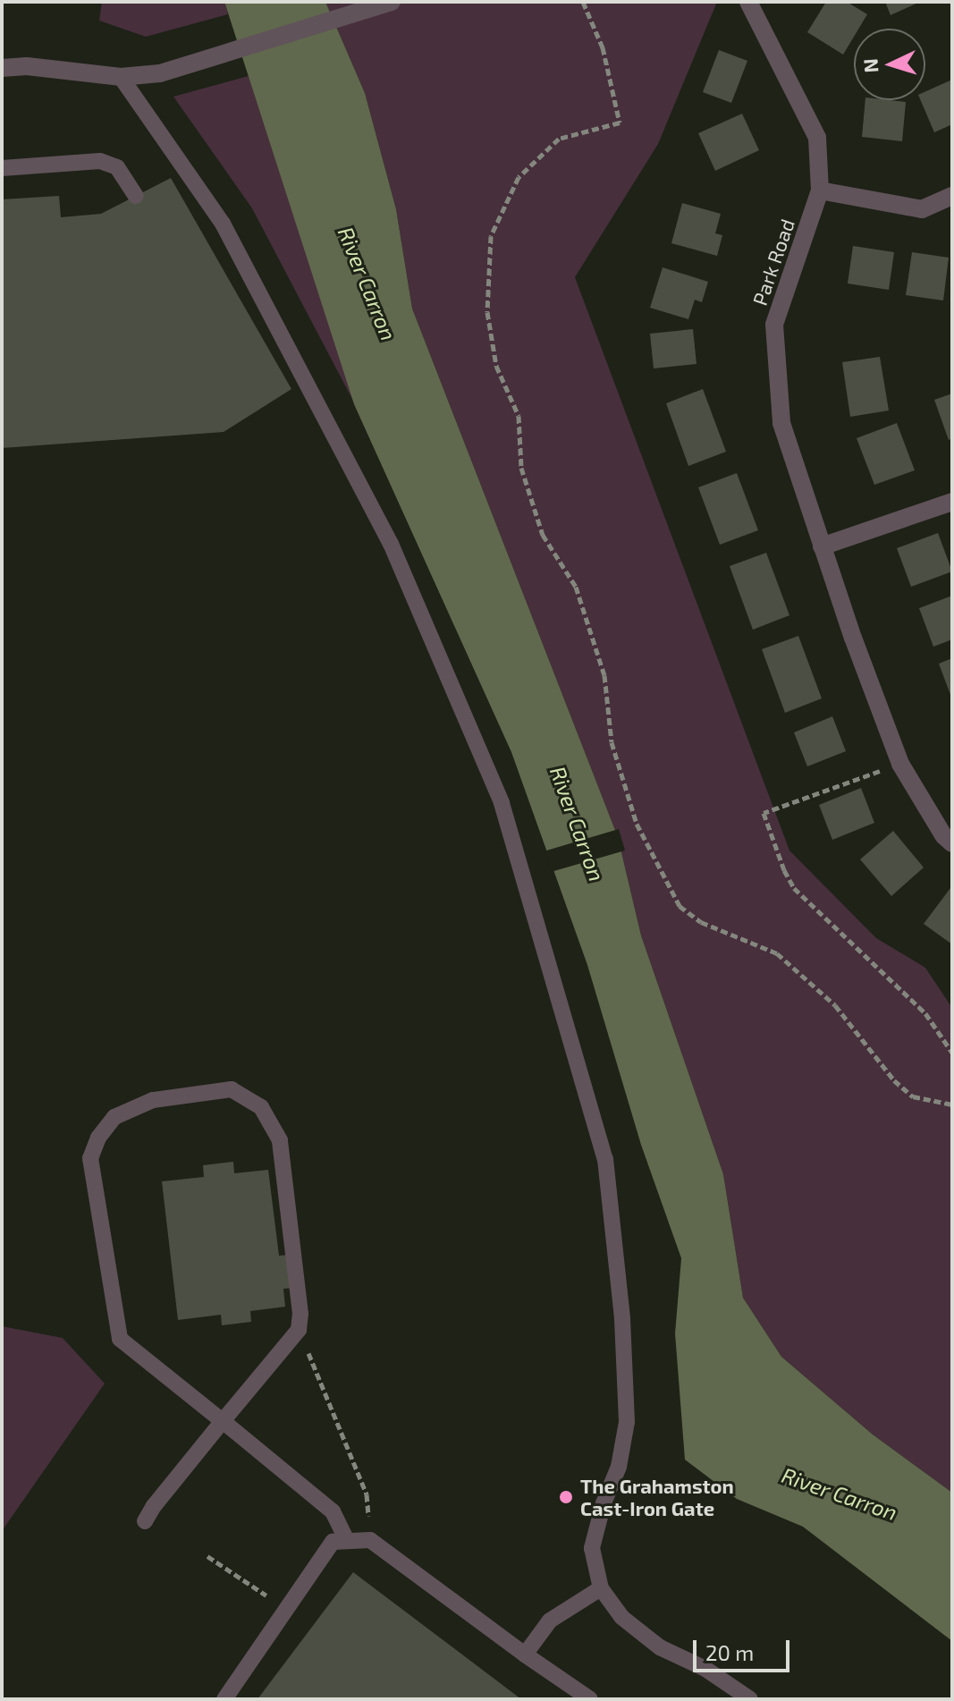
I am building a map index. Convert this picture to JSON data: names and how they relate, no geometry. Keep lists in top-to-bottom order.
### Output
{
  "streets": {
    "street": ["Park Road"]
  },
  "water": ["River Carron"],
  "places": ["The Grahamston Cast-Iron Gate"],
  "scale_bar": "20 m",
  "north": "left"
}
